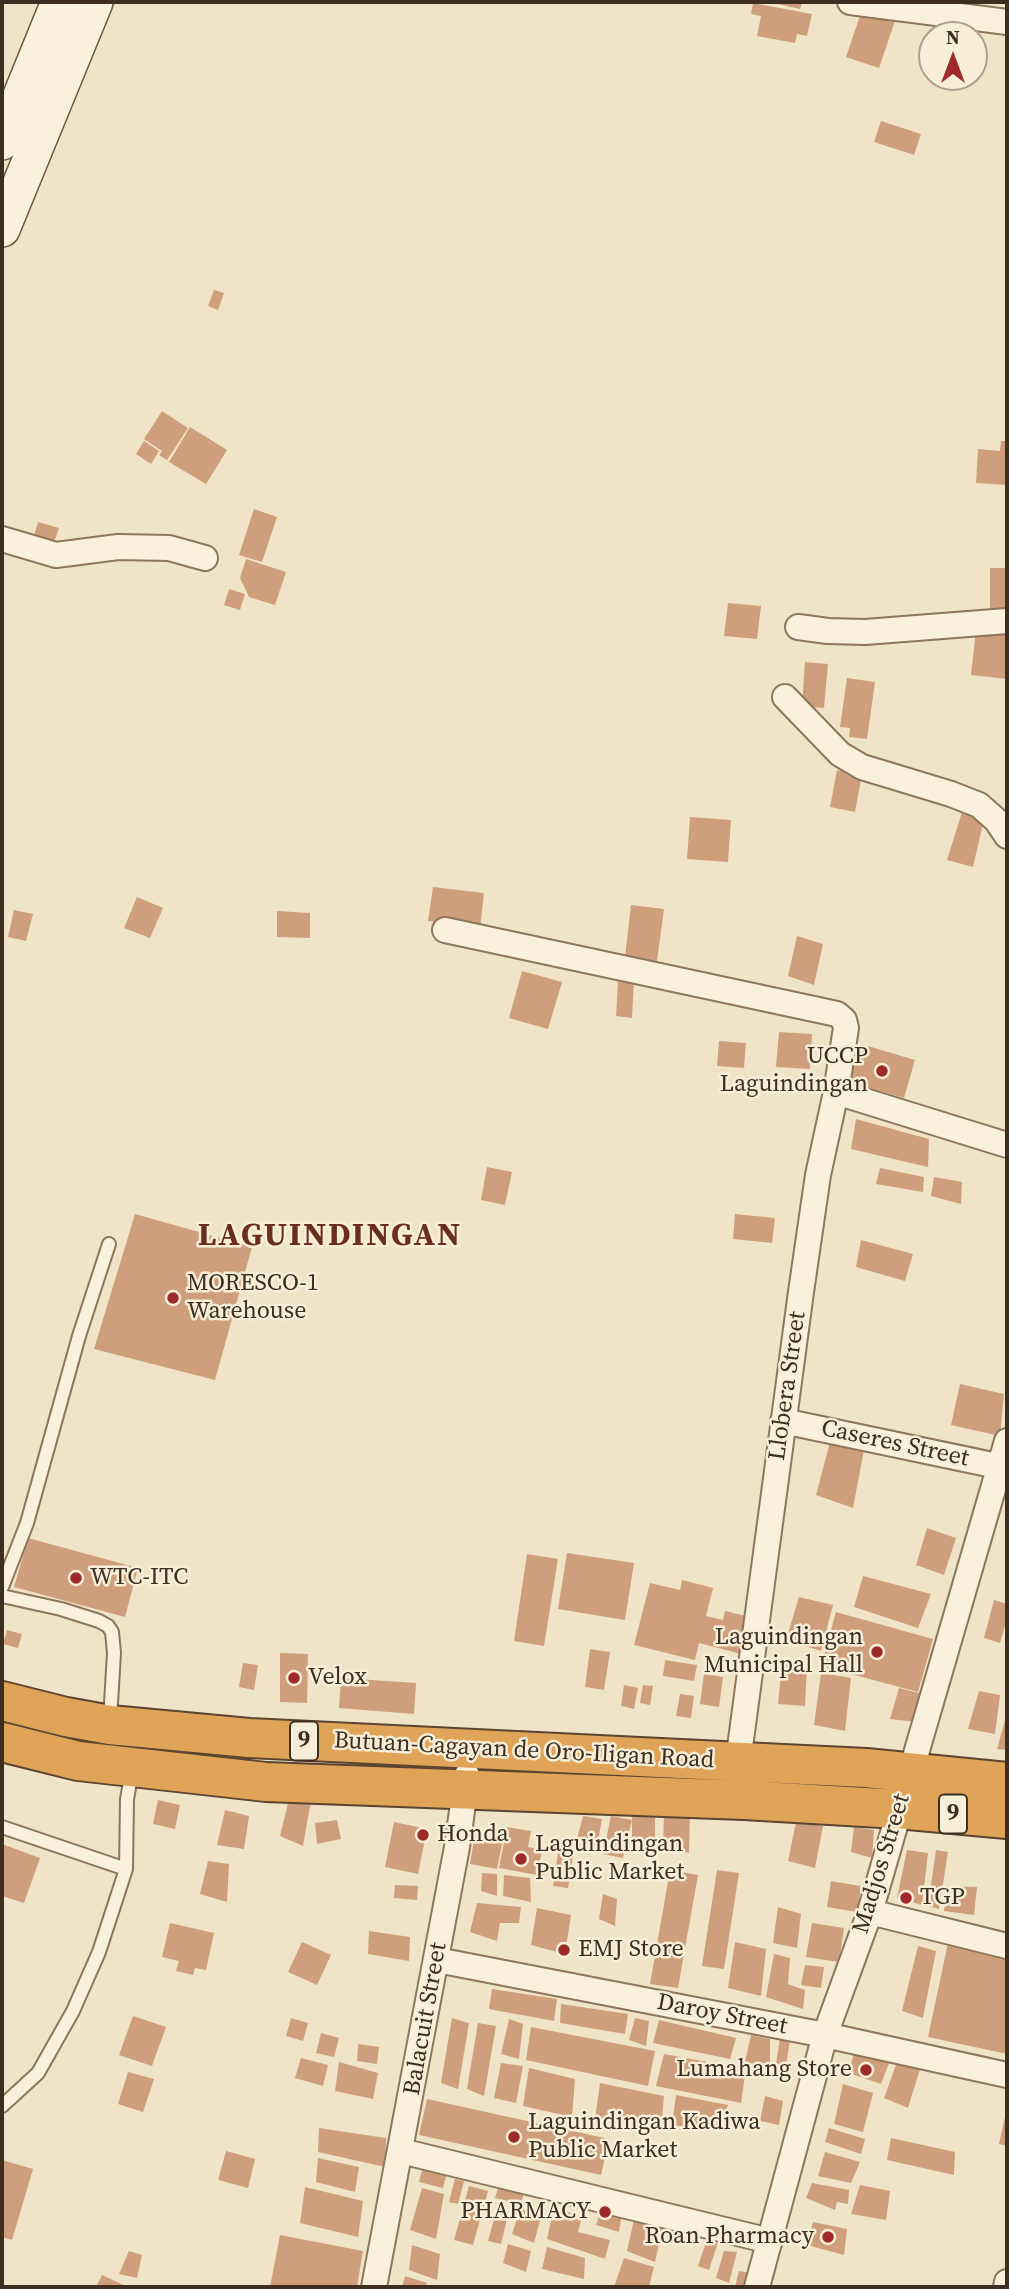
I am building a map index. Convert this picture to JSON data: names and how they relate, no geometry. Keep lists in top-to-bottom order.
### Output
{
  "streets": {
    "highway": ["9", "Butuan-Cagayan de Oro-Iligan Road"],
    "street": [
      "Llobera Street",
      "Caseres Street",
      "Madjos Street",
      "Daroy Street",
      "Balacuit Street"
    ]
  },
  "crossings": [
    ["Llobera Street", "Caseres Street"],
    ["Llobera Street", "Butuan-Cagayan de Oro-Iligan Road"],
    ["Caseres Street", "Madjos Street"],
    ["Butuan-Cagayan de Oro-Iligan Road", "Madjos Street"],
    ["Butuan-Cagayan de Oro-Iligan Road", "Balacuit Street"],
    ["Madjos Street", "Daroy Street"],
    ["Daroy Street", "Balacuit Street"]
  ],
  "districts": ["LAGUINDINGAN"],
  "places": [
    "UCCP Laguindingan",
    "MORESCO-1 Warehouse",
    "WTC-ITC",
    "Laguindingan Municipal Hall",
    "Velox",
    "Honda",
    "Laguindingan Public Market",
    "TGP",
    "EMJ Store",
    "Lumahang Store",
    "Laguindingan Kadiwa Public Market",
    "PHARMACY",
    "Roan Pharmacy"
  ],
  "north": "top"
}
